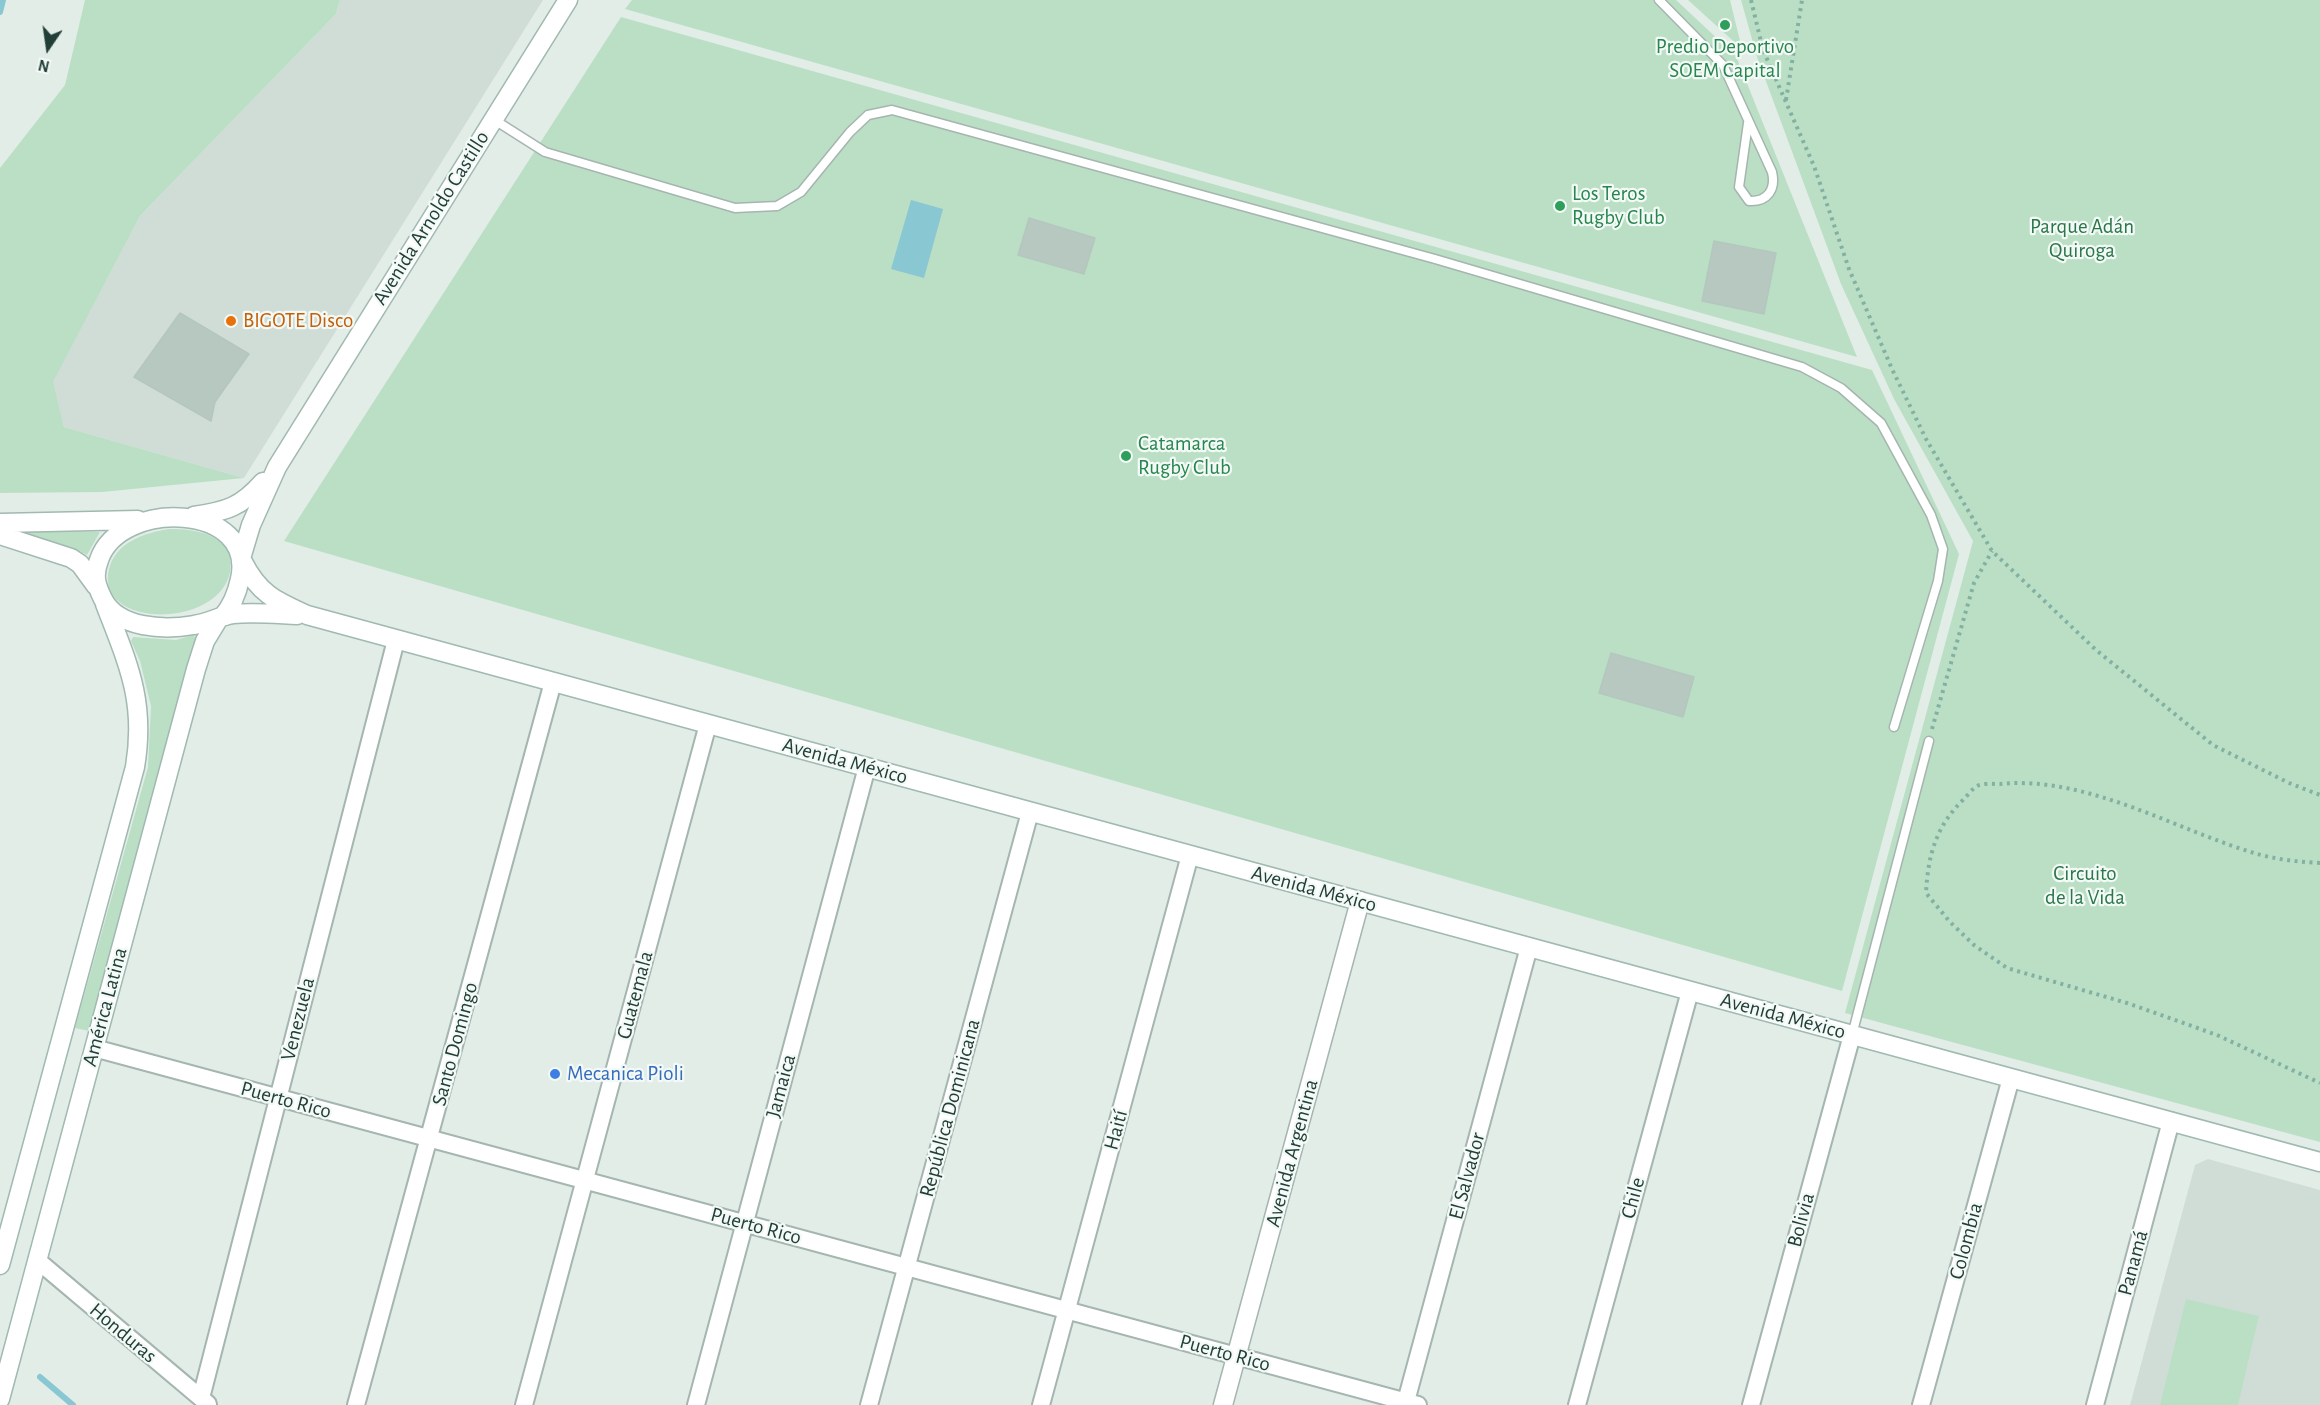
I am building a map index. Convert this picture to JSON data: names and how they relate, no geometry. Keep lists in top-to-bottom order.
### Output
{
  "streets": {
    "main road": [
      "Avenida Arnoldo Castillo",
      "Avenida México",
      "América Latina",
      "Avenida Argentina"
    ],
    "street": [
      "Guatemala",
      "Venezuela",
      "Santo Domingo",
      "Jamaica",
      "Puerto Rico",
      "República Dominicana",
      "Haití",
      "El Salvador",
      "Chile",
      "Bolivia",
      "Colombia",
      "Panamá",
      "Honduras"
    ]
  },
  "crossings": [
    ["Avenida Arnoldo Castillo", "Avenida México"],
    ["Avenida Arnoldo Castillo", "América Latina"],
    ["Avenida México", "Guatemala"],
    ["Avenida México", "América Latina"],
    ["Avenida México", "Venezuela"],
    ["Avenida México", "Santo Domingo"],
    ["Avenida México", "Jamaica"],
    ["Avenida México", "República Dominicana"],
    ["Avenida México", "Haití"],
    ["Avenida México", "Avenida Argentina"],
    ["Avenida México", "El Salvador"],
    ["Avenida México", "Chile"],
    ["Avenida México", "Bolivia"],
    ["Avenida México", "Colombia"],
    ["Avenida México", "Panamá"],
    ["Guatemala", "Puerto Rico"],
    ["América Latina", "Puerto Rico"],
    ["América Latina", "Honduras"],
    ["Venezuela", "Puerto Rico"],
    ["Venezuela", "Honduras"],
    ["Santo Domingo", "Puerto Rico"],
    ["Jamaica", "Puerto Rico"],
    ["Puerto Rico", "República Dominicana"],
    ["Puerto Rico", "Haití"],
    ["Puerto Rico", "Avenida Argentina"],
    ["Puerto Rico", "El Salvador"]
  ],
  "parks": ["Parque Adán Quiroga", "Circuito de la Vida"],
  "places": [
    "Predio Deportivo SOEM Capital",
    "Los Teros Rugby Club",
    "BIGOTE Disco",
    "Catamarca Rugby Club",
    "Mecanica Pioli"
  ],
  "north": "bottom"
}
